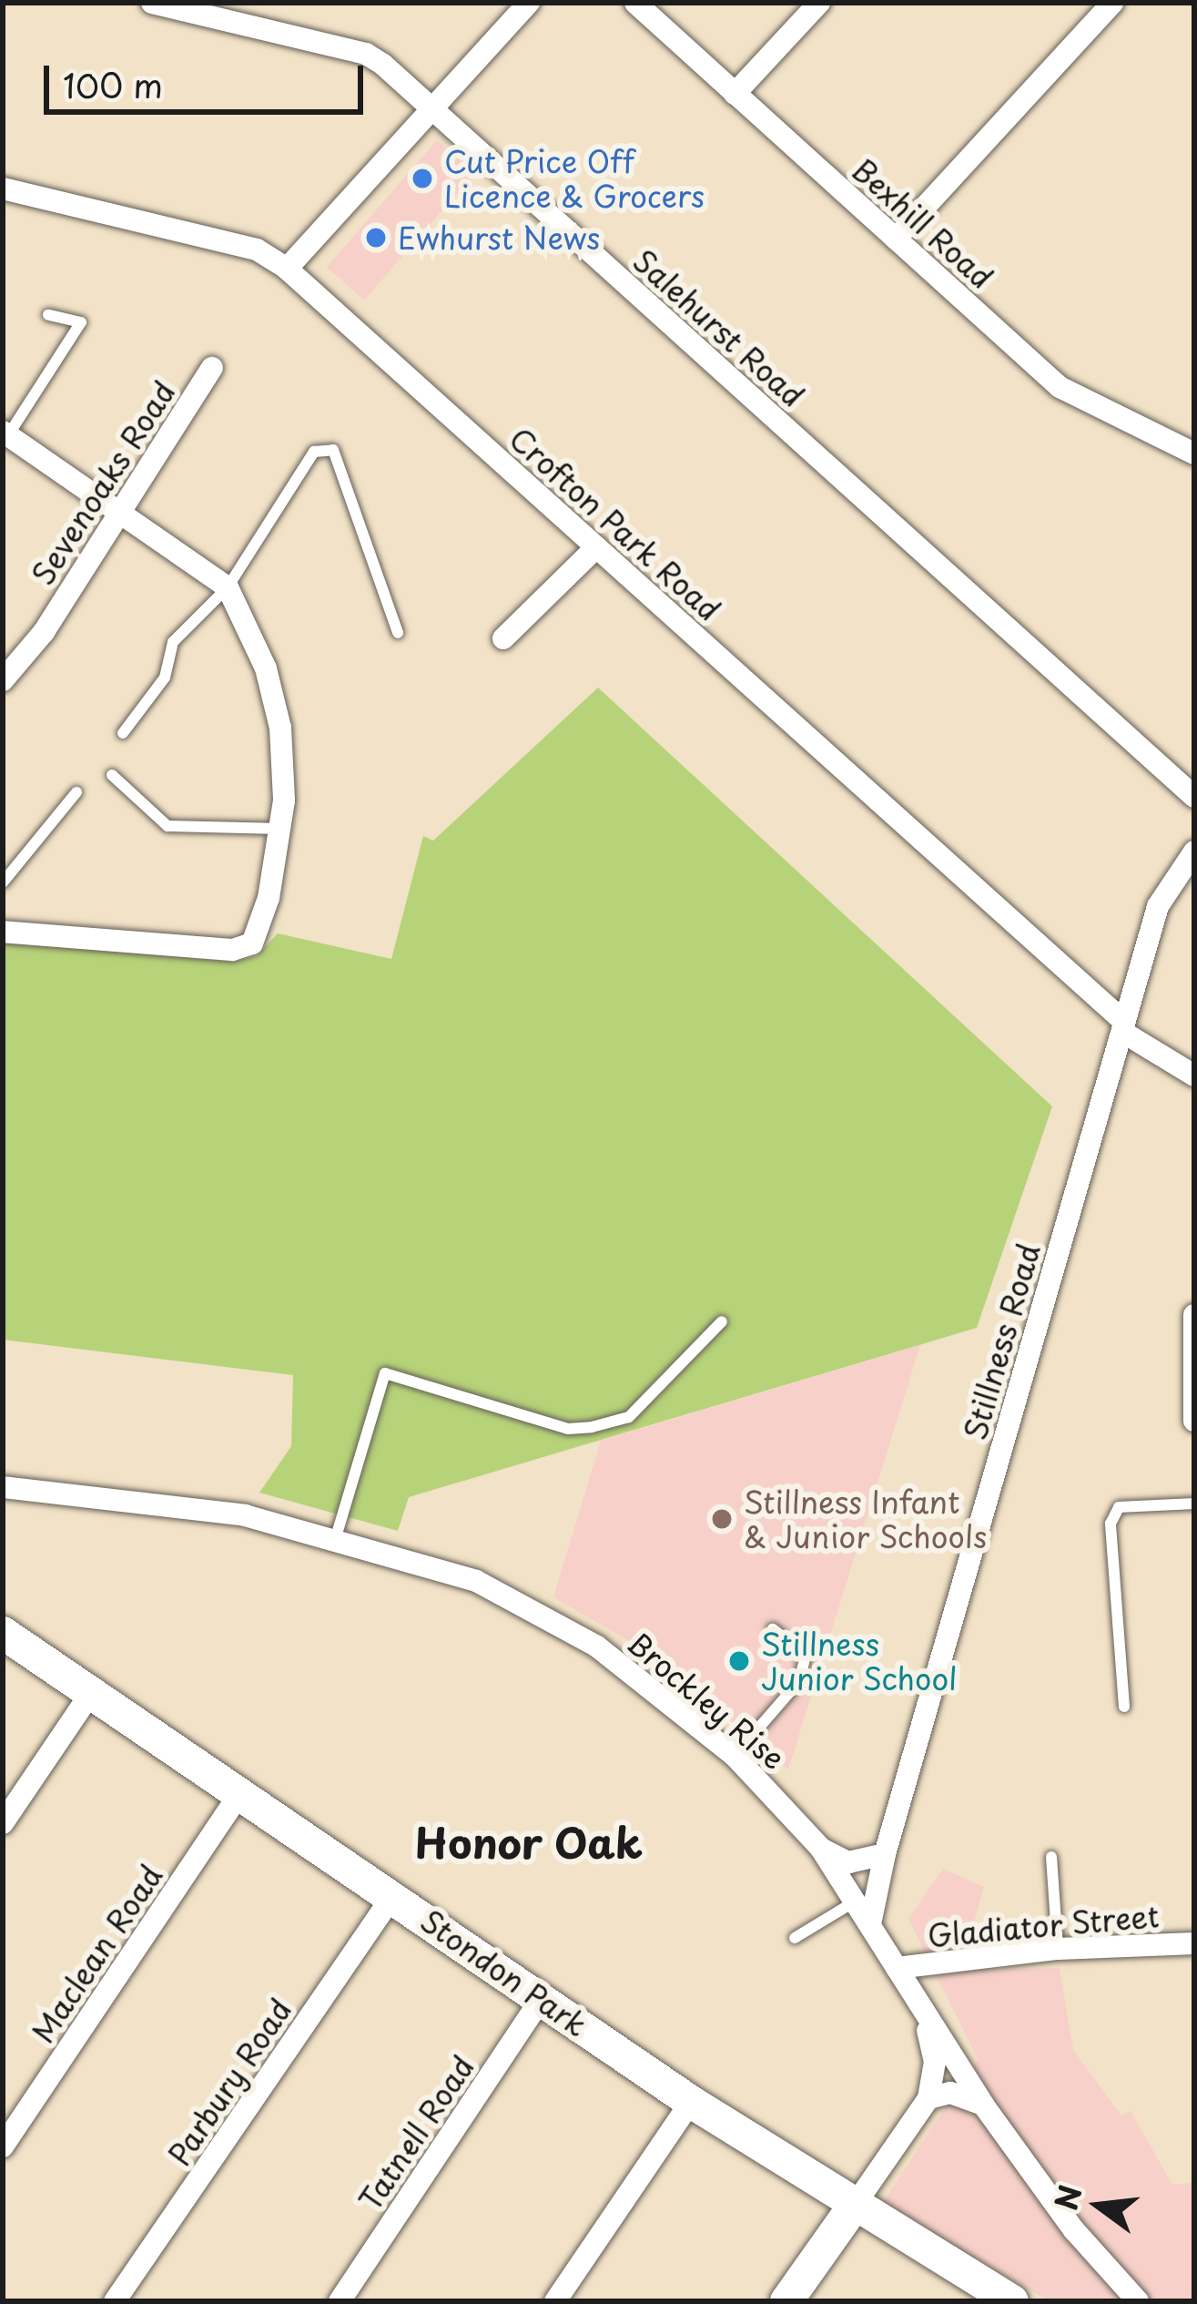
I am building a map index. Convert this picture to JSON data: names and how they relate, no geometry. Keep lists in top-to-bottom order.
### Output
{
  "streets": {
    "main road": ["Stondon Park"],
    "street": [
      "Bexhill Road",
      "Salehurst Road",
      "Sevenoaks Road",
      "Crofton Park Road",
      "Stillness Road",
      "Brockley Rise",
      "Gladiator Street",
      "Maclean Road",
      "Parbury Road",
      "Tatnell Road"
    ]
  },
  "crossings": [
    ["Crofton Park Road", "Stillness Road"],
    ["Stillness Road", "Brockley Rise"],
    ["Brockley Rise", "Gladiator Street"],
    ["Maclean Road", "Stondon Park"],
    ["Stondon Park", "Parbury Road"],
    ["Stondon Park", "Tatnell Road"]
  ],
  "districts": ["Honor Oak"],
  "places": [
    "Cut Price Off Licence & Grocers",
    "Ewhurst News",
    "Stillness Infant & Junior Schools",
    "Stillness Junior School"
  ],
  "scale_bar": "100 m",
  "north": "left"
}
